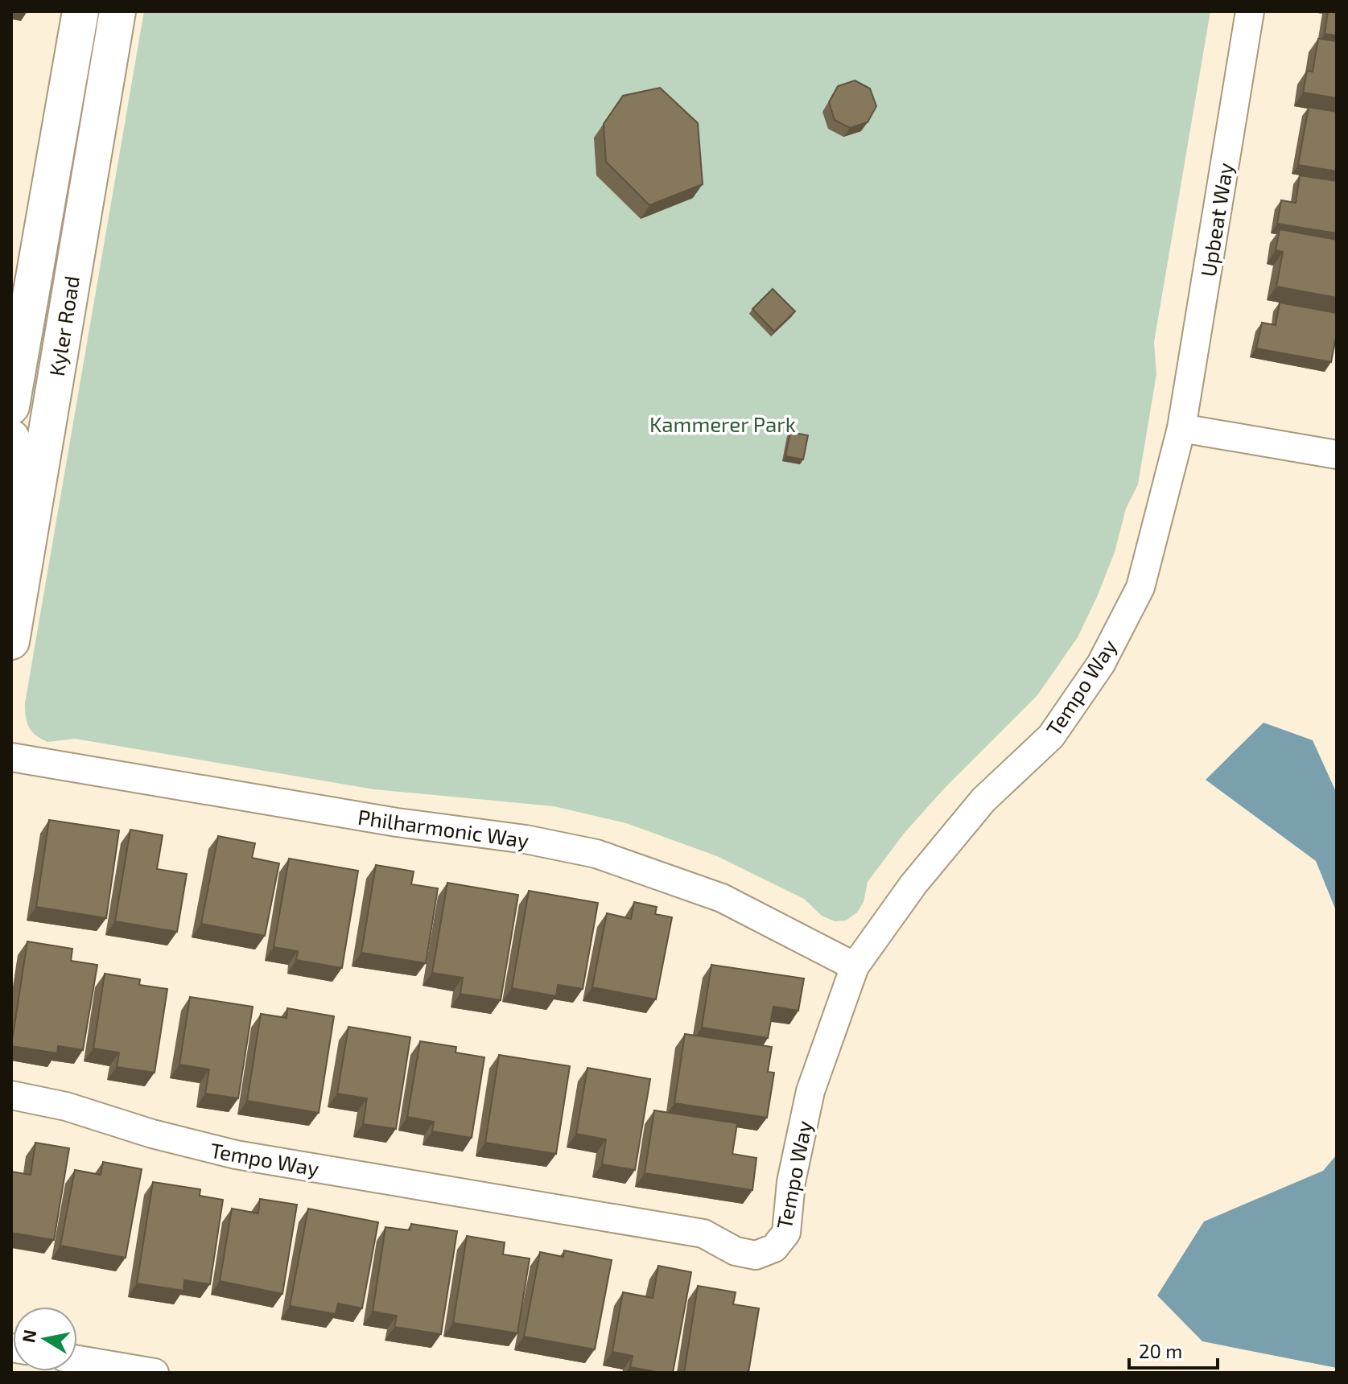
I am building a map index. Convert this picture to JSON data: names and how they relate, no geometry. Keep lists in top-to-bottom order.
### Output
{
  "streets": {
    "street": [
      "Upbeat Way",
      "Kyler Road",
      "Tempo Way",
      "Philharmonic Way"
    ]
  },
  "crossings": [
    ["Upbeat Way", "Tempo Way"],
    ["Tempo Way", "Philharmonic Way"]
  ],
  "parks": ["Kammerer Park"],
  "scale_bar": "20 m",
  "north": "left"
}
